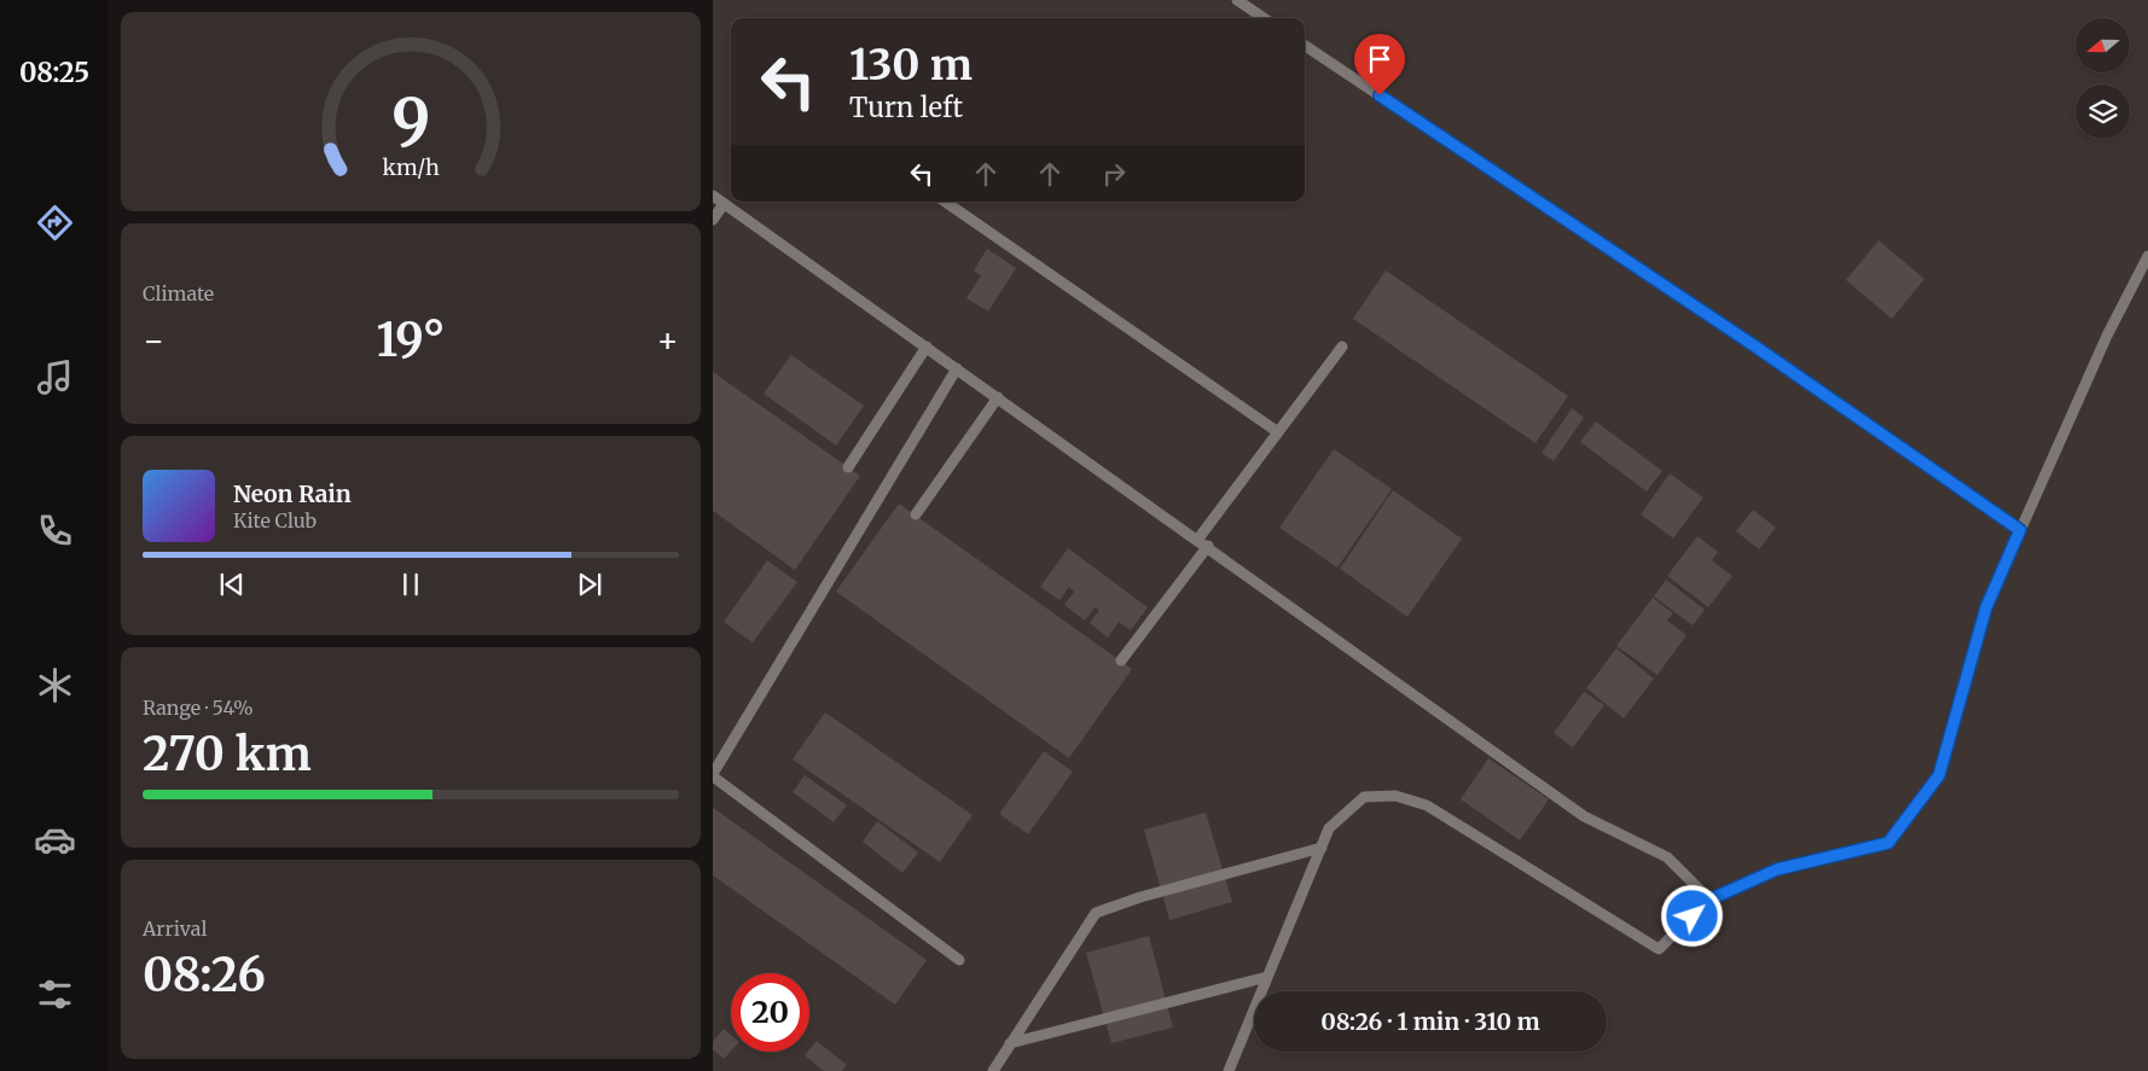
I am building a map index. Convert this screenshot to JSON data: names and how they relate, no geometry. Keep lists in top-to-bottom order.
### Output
{
  "north": "left",
  "page": {
    "tabs": "08:25",
    "turn": ["130 m", "Turn left"],
    "tile": [
      "Climate",
      ["Range · 54%", "270 km"],
      ["Arrival", "08:26"]
    ],
    "heat": ["−", "19°", "+"],
    "song": ["Neon Rain", "Kite Club"],
    "limit": "20",
    "trip": "08:26 · 1 min · 310 m",
    "gauge": ["9", "km/h"]
  }
}
